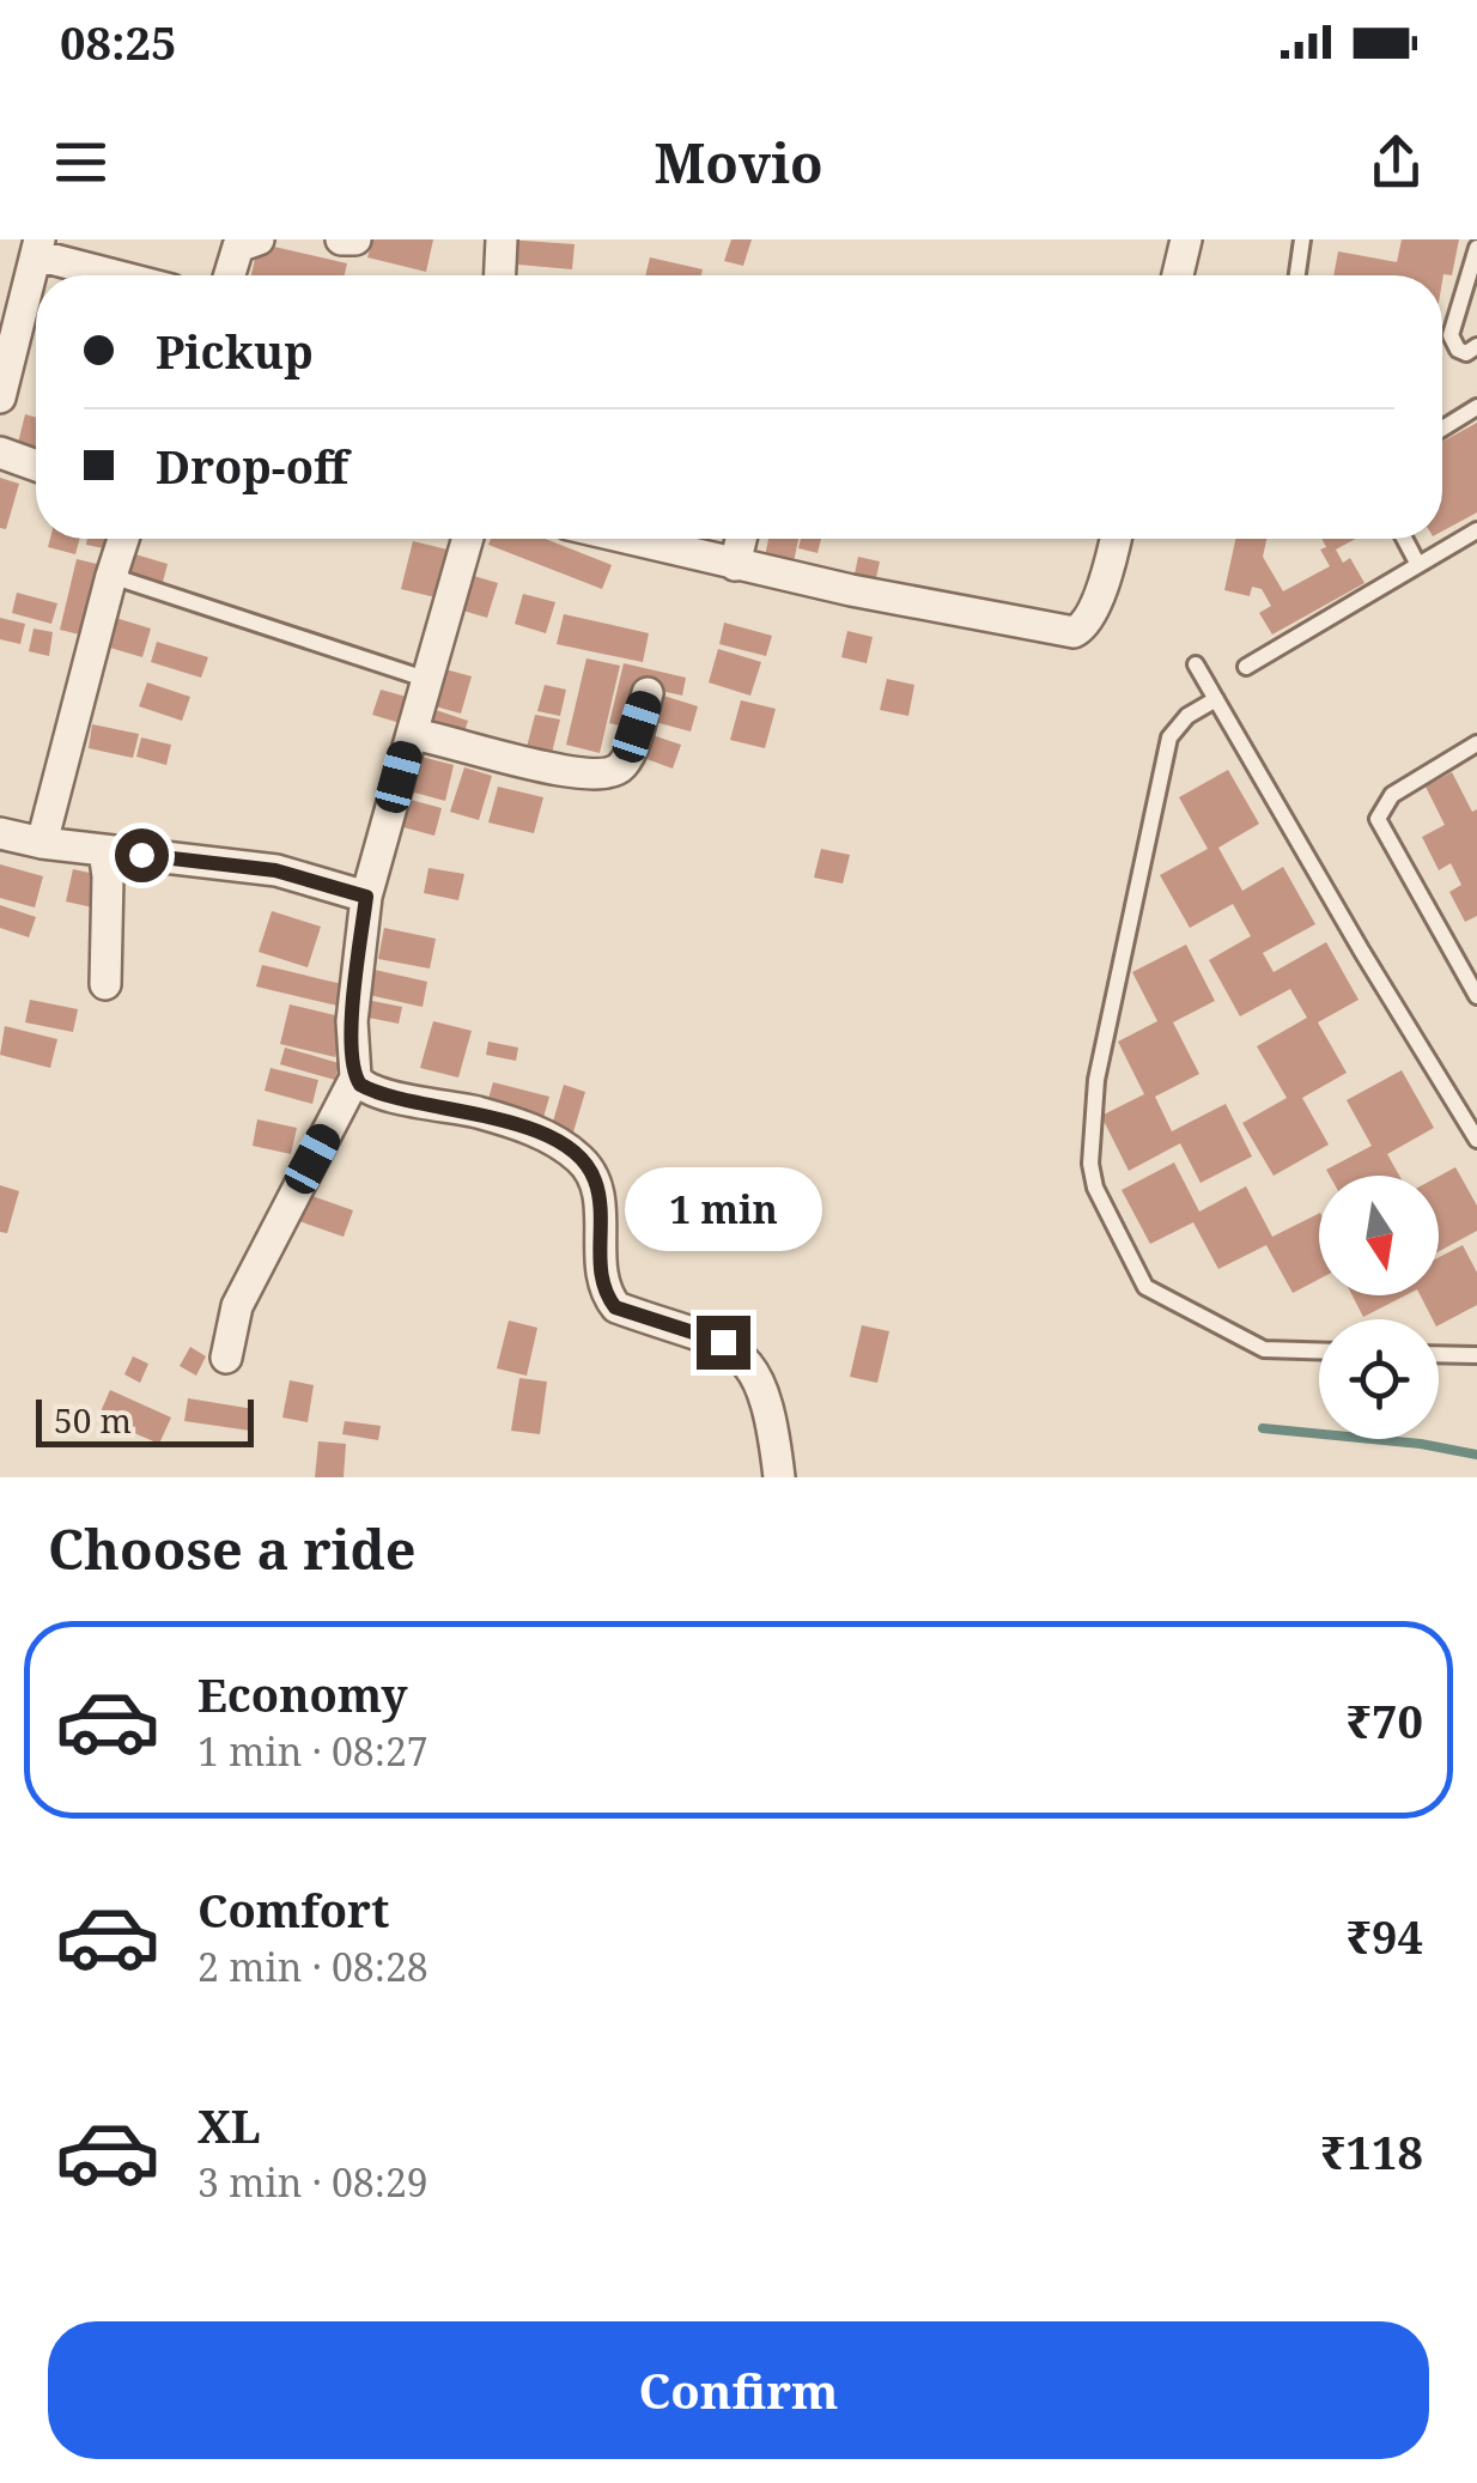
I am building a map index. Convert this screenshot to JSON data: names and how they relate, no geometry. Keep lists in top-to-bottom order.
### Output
{
  "scale_bar": "50 m",
  "north": "bottom",
  "page": {
    "status": "08:25",
    "header": "Movio",
    "banner": ["Pickup", "Drop-off"],
    "bubble": "1 min",
    "scale": "50 m",
    "heading": "Choose a ride",
    "list": [
      {
        "name": "Economy",
        "note": "1 min · 08:27",
        "value": "₹70"
      },
      {
        "name": "Comfort",
        "note": "2 min · 08:28",
        "value": "₹94"
      },
      {
        "name": "XL",
        "note": "3 min · 08:29",
        "value": "₹118"
      }
    ],
    "buttons": "Confirm"
  }
}
